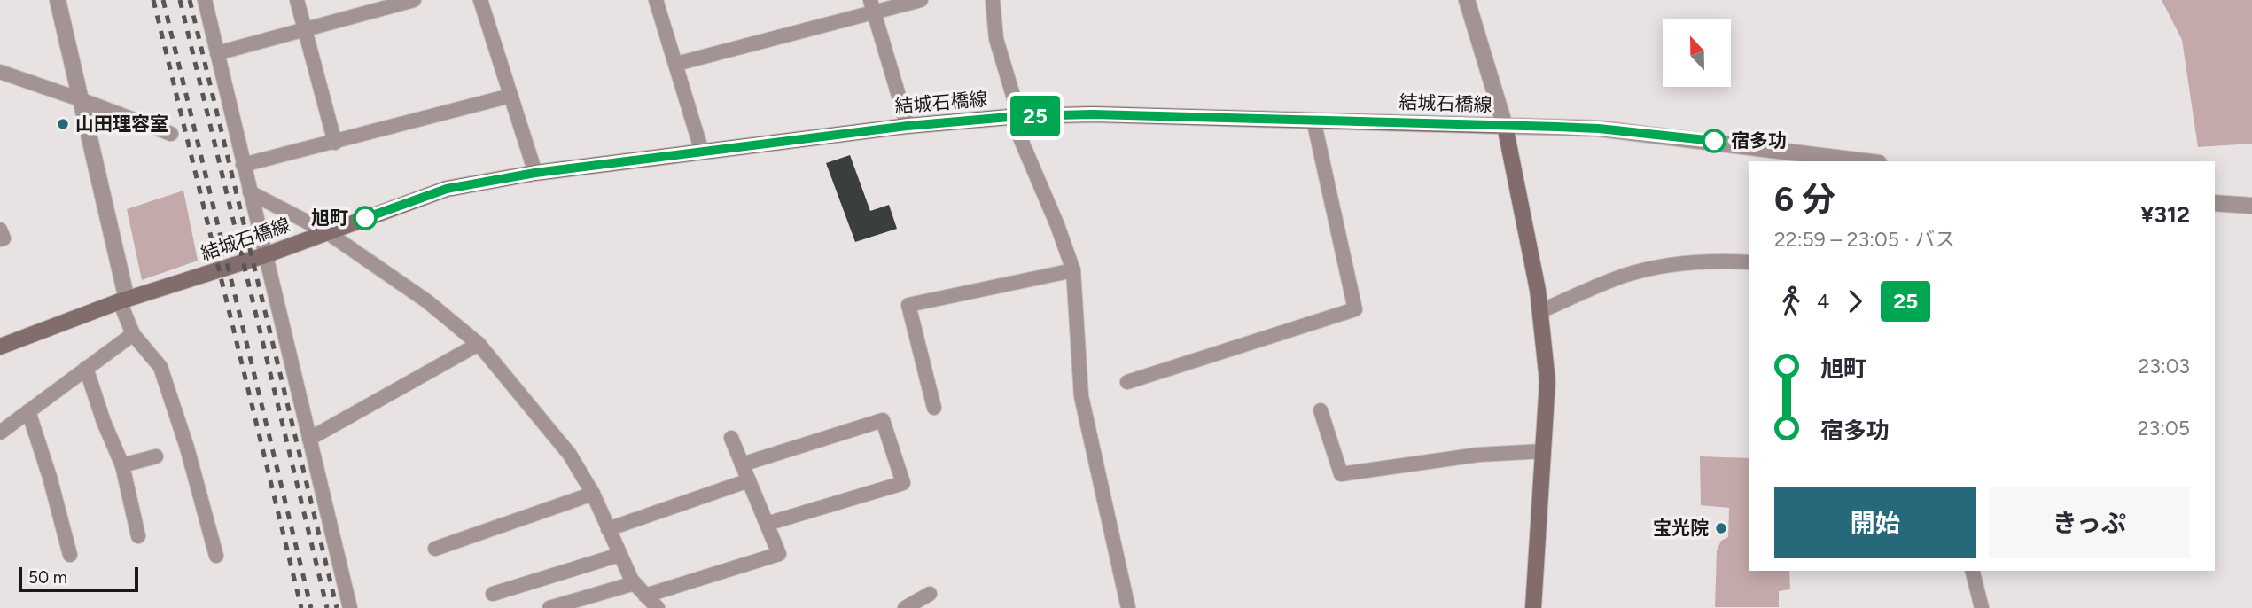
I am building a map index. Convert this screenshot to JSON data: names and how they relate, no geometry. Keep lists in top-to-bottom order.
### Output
{
  "streets": {
    "main road": ["結城石橋線"]
  },
  "places": [
    "山田理容室",
    "宿多功",
    "旭町",
    "宝光院"
  ],
  "lines": ["bus line 25"],
  "scale_bar": "50 m",
  "north": "top",
  "page": {
    "on_map": "25",
    "heading": ["6 分", "22:59 – 23:05 · バス", "¥312"],
    "legs": ["4", "25"],
    "list": [
      {
        "name": "旭町",
        "value": "23:03"
      },
      {
        "name": "宿多功",
        "value": "23:05"
      }
    ],
    "buttons": ["開始", "きっぷ"],
    "scale": "50 m"
  }
}
